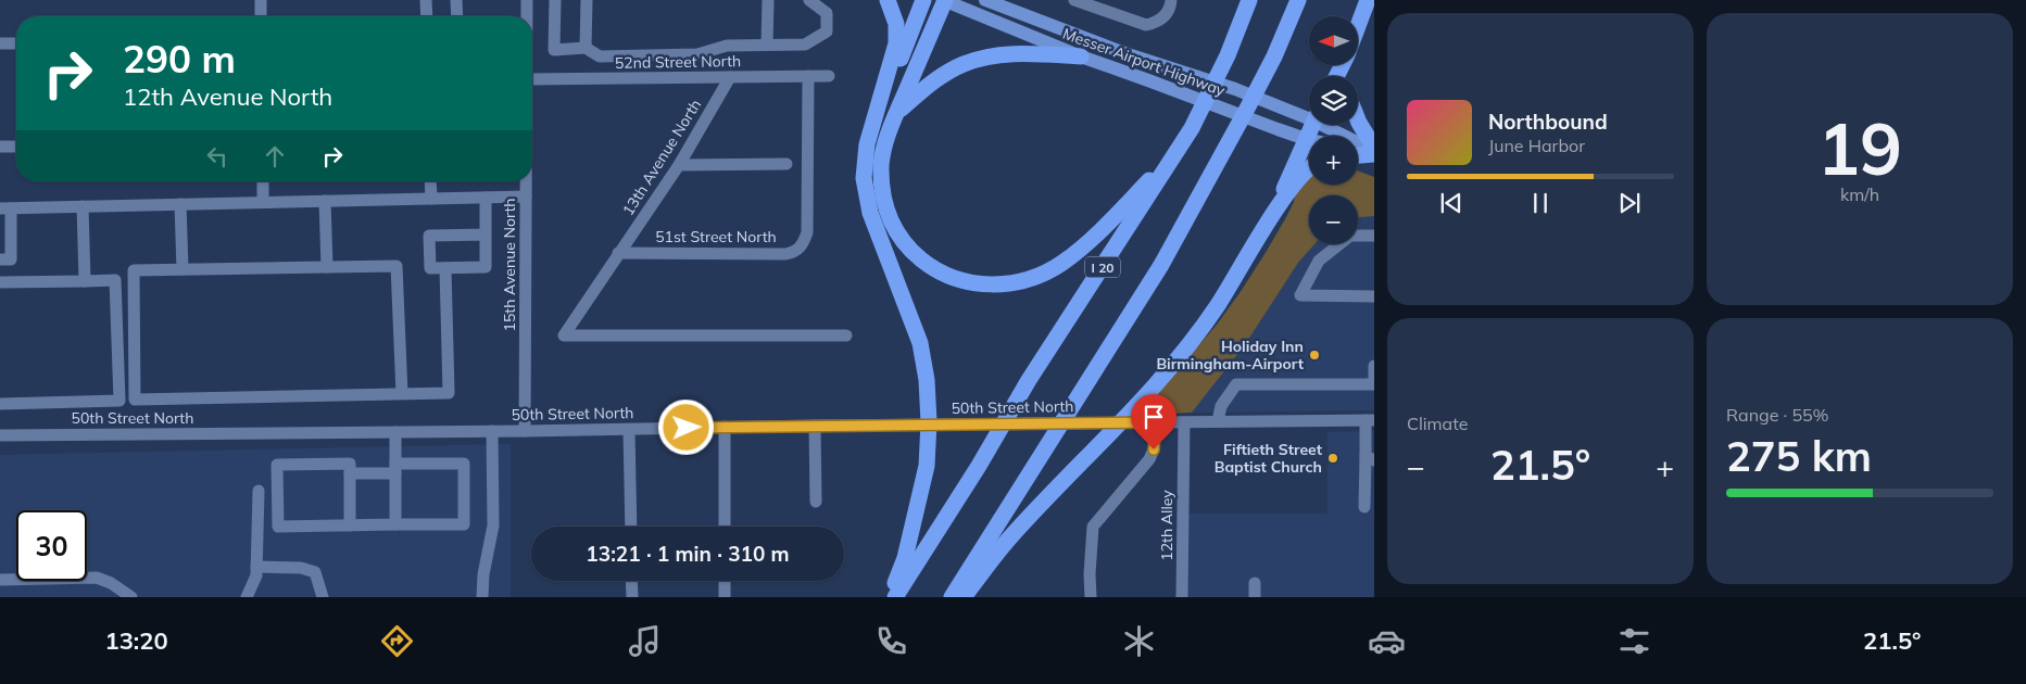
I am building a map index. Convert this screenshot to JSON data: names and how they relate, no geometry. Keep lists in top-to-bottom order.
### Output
{
  "streets": {
    "highway": ["I 20"],
    "main road": ["Messer Airport Highway"],
    "street": [
      "52nd Street North",
      "13th Avenue North",
      "51st Street North",
      "15th Avenue North",
      "50th Street North",
      "12th Alley"
    ]
  },
  "crossings": [
    ["52nd Street North", "13th Avenue North"],
    ["52nd Street North", "51st Street North"],
    ["13th Avenue North", "51st Street North"],
    ["15th Avenue North", "50th Street North"],
    ["50th Street North", "12th Alley"]
  ],
  "places": ["Holiday Inn Birmingham-Airport", "Fiftieth Street Baptist Church"],
  "north": "left",
  "page": {
    "tile": [
      ["19", "km/h"],
      "Climate",
      ["Range · 55%", "275 km"]
    ],
    "map_buttons": ["+", "−"],
    "turn": ["290 m", "12th Avenue North"],
    "song": ["Northbound", "June Harbor"],
    "heat": ["−", "21.5°", "+"],
    "limit": "30",
    "trip": "13:21 · 1 min · 310 m",
    "tabs": ["13:20", "21.5°"]
  }
}
